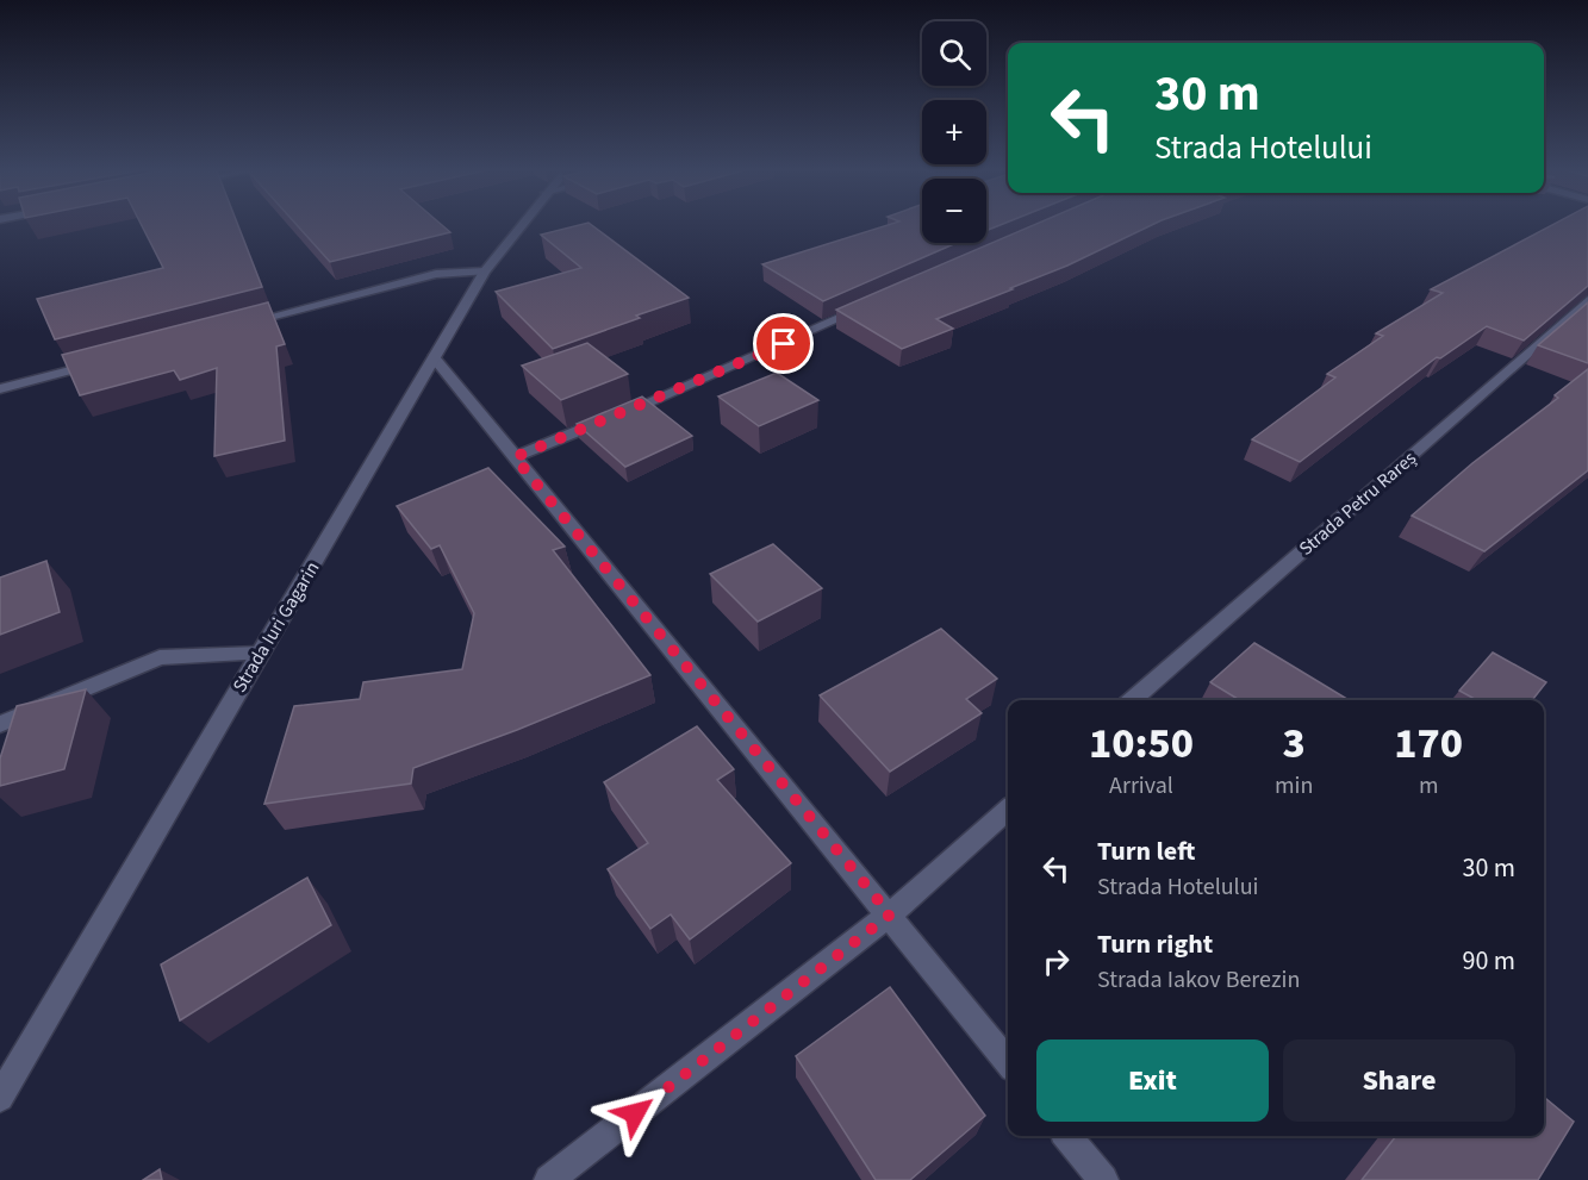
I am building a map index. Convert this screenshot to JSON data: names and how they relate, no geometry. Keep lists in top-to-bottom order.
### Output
{
  "streets": {
    "street": ["Strada Petru Rareș", "Strada Iuri Gagarin"]
  },
  "page": {
    "map_buttons": ["+", "−"],
    "turn": ["30 m", "Strada Hotelului"],
    "eta": [
      "10:50",
      "Arrival",
      "3",
      "min",
      "170",
      "m"
    ],
    "list": [
      {
        "name": "Turn left",
        "note": "Strada Hotelului",
        "value": "30 m"
      },
      {
        "name": "Turn right",
        "note": "Strada Iakov Berezin",
        "value": "90 m"
      }
    ],
    "buttons": ["Exit", "Share"]
  }
}
